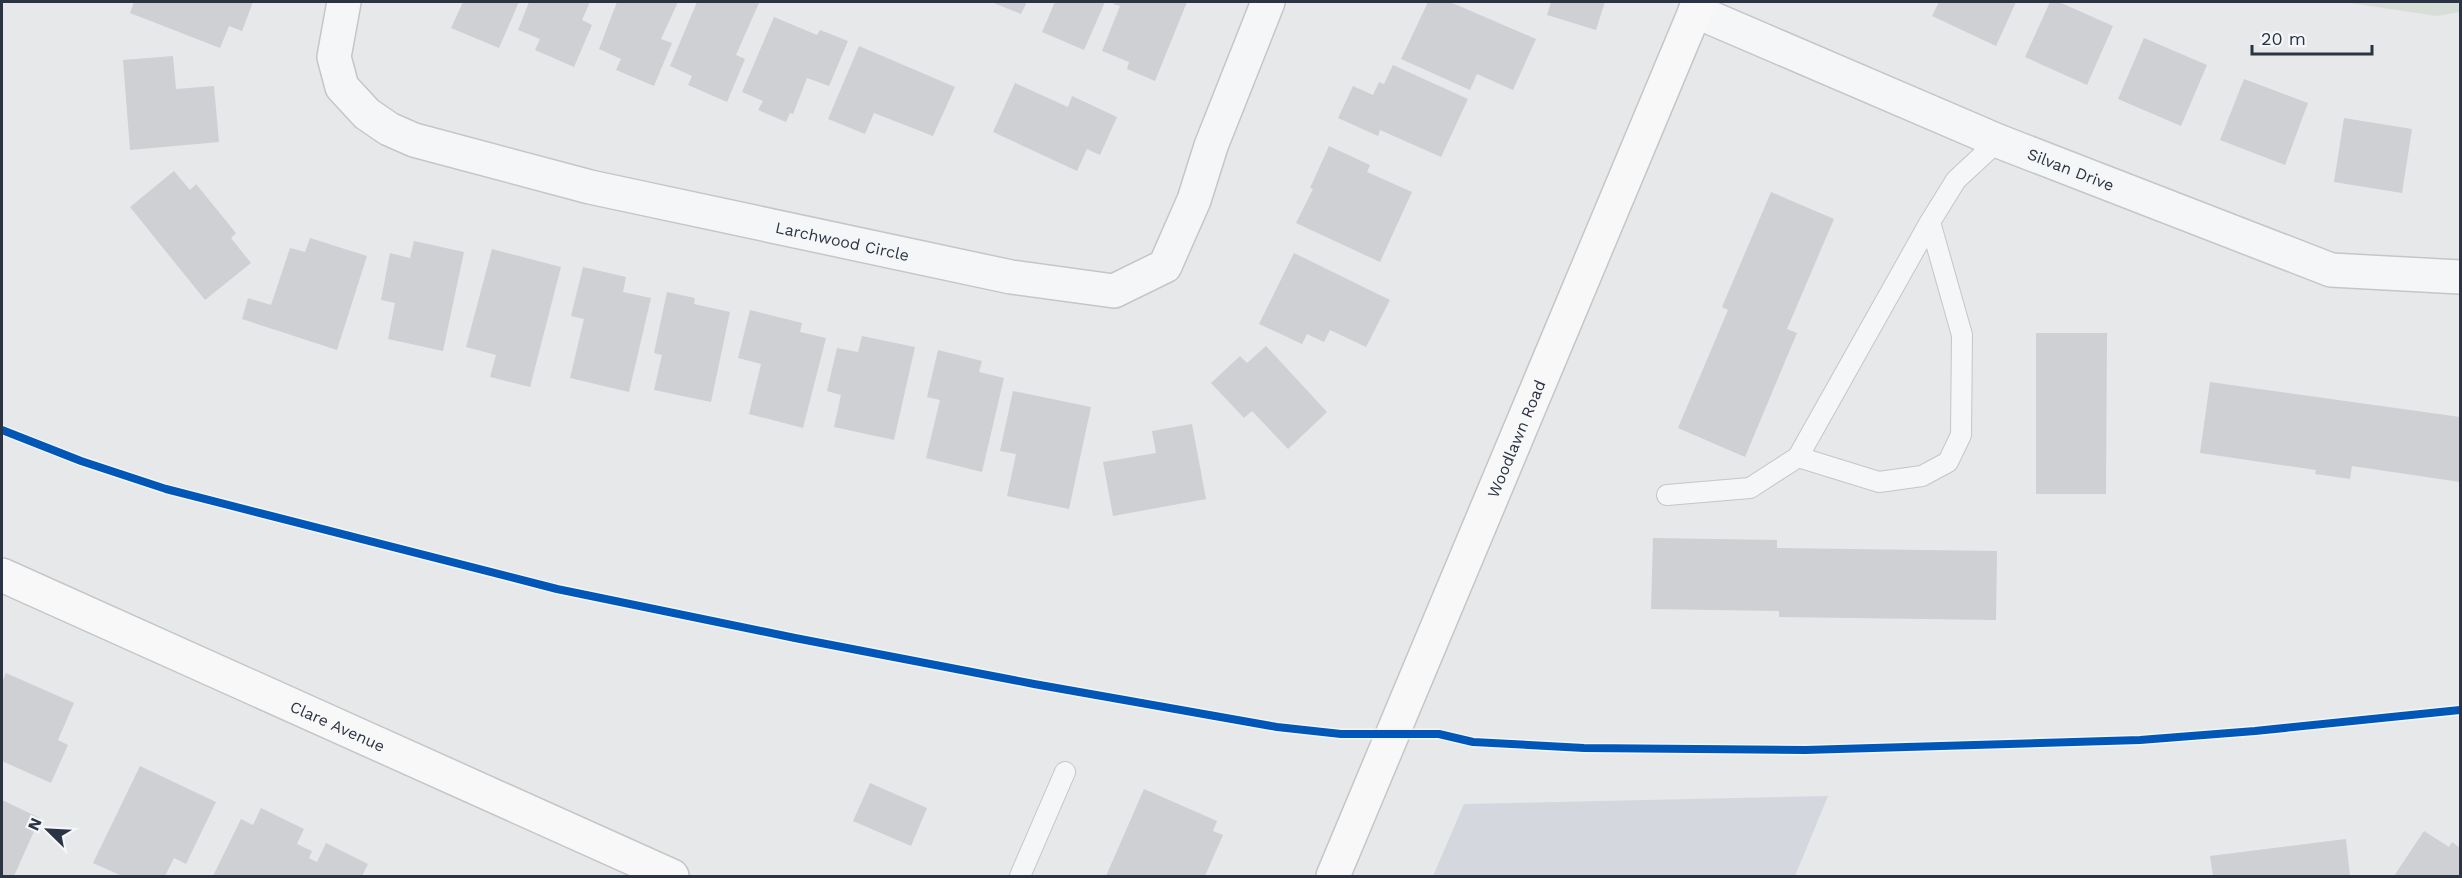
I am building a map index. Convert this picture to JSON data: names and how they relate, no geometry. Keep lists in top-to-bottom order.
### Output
{
  "streets": {
    "main road": ["Woodlawn Road", "Clare Avenue"],
    "street": ["Silvan Drive", "Larchwood Circle"]
  },
  "crossings": [
    ["Silvan Drive", "Woodlawn Road"]
  ],
  "scale_bar": "20 m",
  "north": "top left"
}
